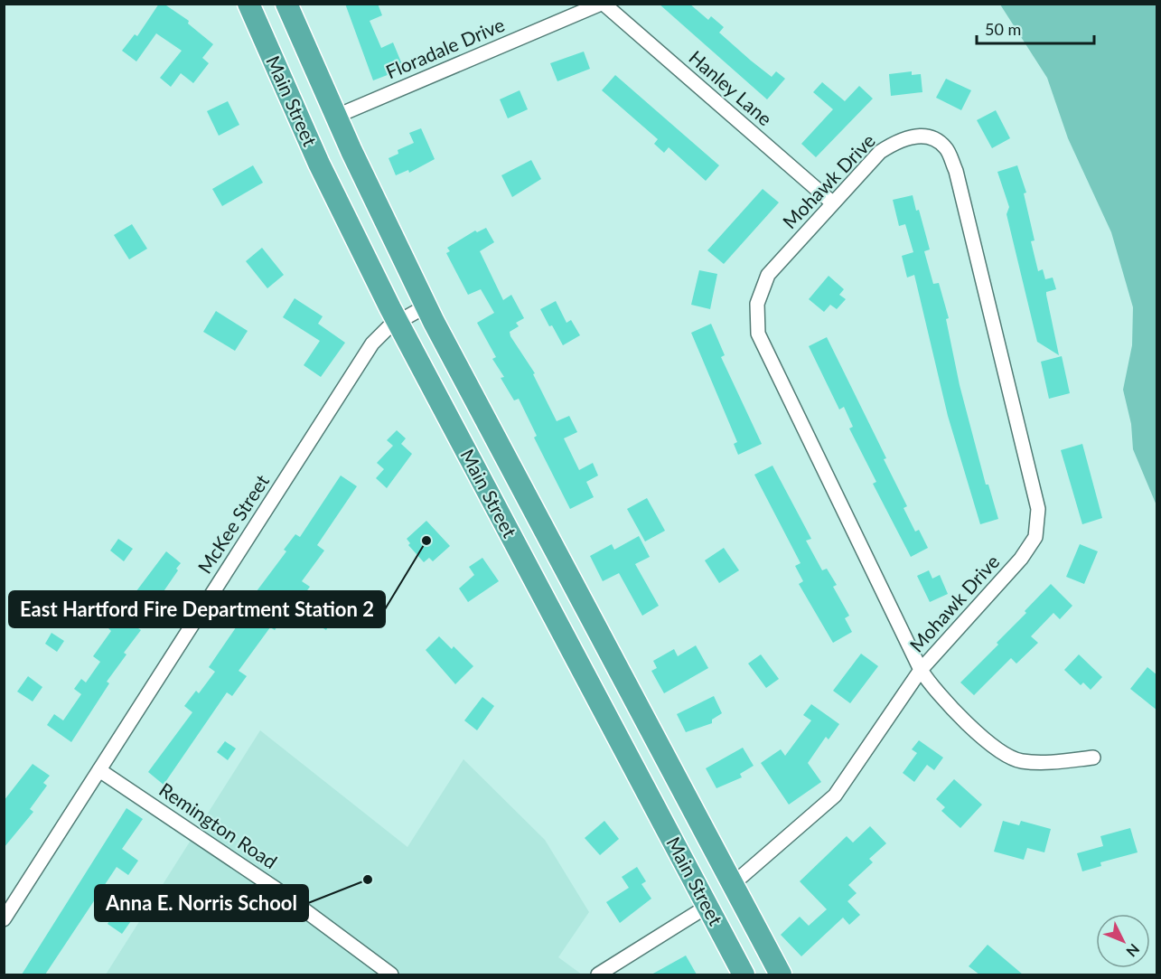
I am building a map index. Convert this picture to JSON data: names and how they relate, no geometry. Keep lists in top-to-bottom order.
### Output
{
  "streets": {
    "highway": ["Main Street"],
    "street": [
      "Floradale Drive",
      "Hanley Lane",
      "Mohawk Drive",
      "McKee Street",
      "Remington Road"
    ]
  },
  "crossings": [
    ["Floradale Drive", "Hanley Lane"],
    ["Floradale Drive", "Main Street"],
    ["Hanley Lane", "Mohawk Drive"],
    ["Main Street", "Mohawk Drive"],
    ["Main Street", "McKee Street"],
    ["McKee Street", "Remington Road"]
  ],
  "places": ["East Hartford Fire Department Station 2", "Anna E. Norris School"],
  "scale_bar": "50 m",
  "north": "bottom right"
}
